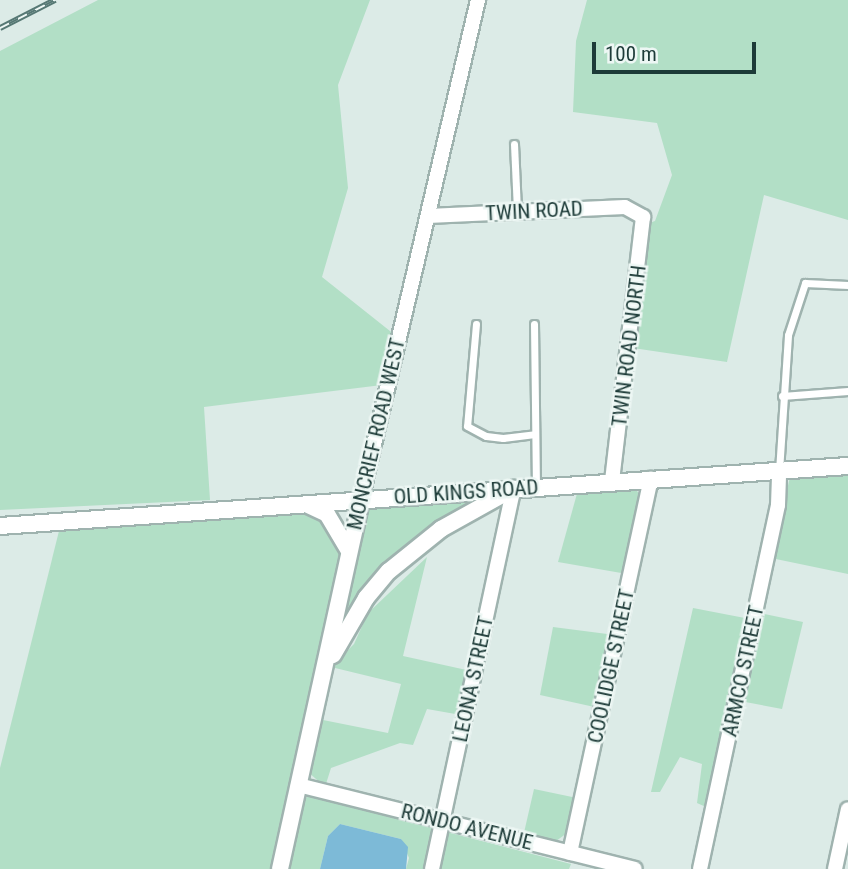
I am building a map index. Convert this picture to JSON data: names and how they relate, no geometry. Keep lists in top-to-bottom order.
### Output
{
  "streets": {
    "street": [
      "TWIN ROAD",
      "TWIN ROAD NORTH",
      "MONCRIEF ROAD WEST",
      "OLD KINGS ROAD",
      "COOLIDGE STREET",
      "ARMCO STREET",
      "LEONA STREET",
      "RONDO AVENUE"
    ]
  },
  "crossings": [
    ["TWIN ROAD", "TWIN ROAD NORTH"],
    ["TWIN ROAD", "MONCRIEF ROAD WEST"],
    ["TWIN ROAD NORTH", "OLD KINGS ROAD"],
    ["MONCRIEF ROAD WEST", "OLD KINGS ROAD"],
    ["MONCRIEF ROAD WEST", "RONDO AVENUE"],
    ["OLD KINGS ROAD", "COOLIDGE STREET"],
    ["OLD KINGS ROAD", "ARMCO STREET"],
    ["OLD KINGS ROAD", "LEONA STREET"],
    ["COOLIDGE STREET", "RONDO AVENUE"],
    ["LEONA STREET", "RONDO AVENUE"]
  ],
  "scale_bar": "100 m"
}
